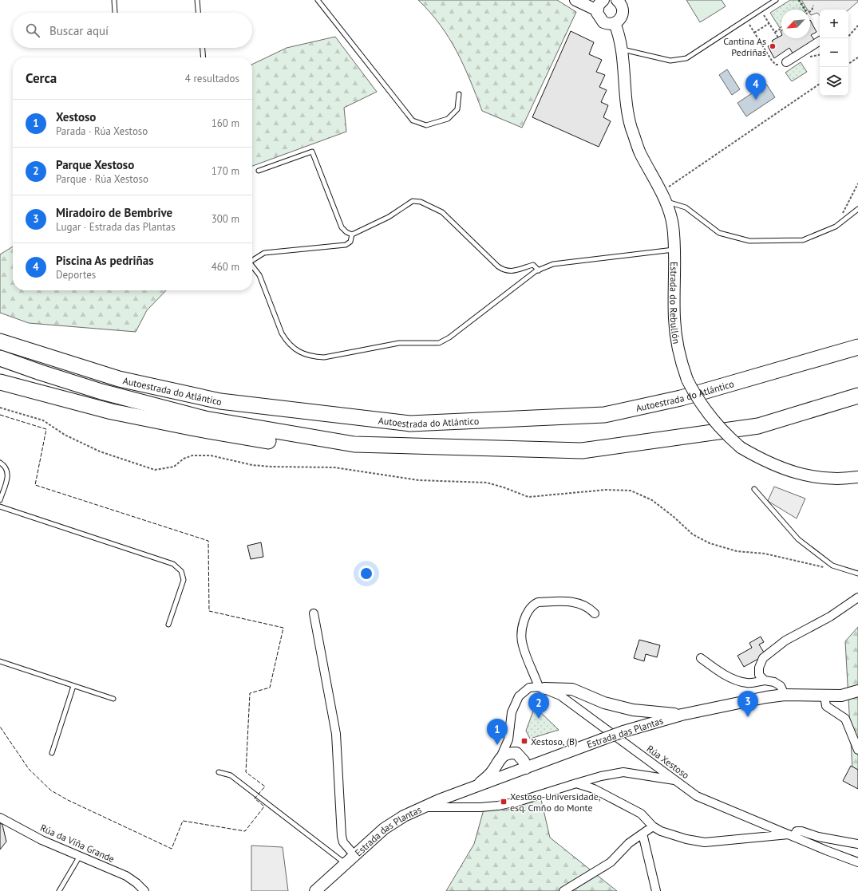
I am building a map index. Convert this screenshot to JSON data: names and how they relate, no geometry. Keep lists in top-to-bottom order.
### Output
{
  "streets": {
    "highway": ["Autoestrada do Atlántico"],
    "street": [
      "Estrada do Rebullón",
      "Estrada das Plantas",
      "Rúa Xestoso",
      "Rúa da Viña Grande"
    ]
  },
  "places": {
    "other": ["Cantina As Pedriñas"],
    "transit": ["Xestoso, (B)", "Xestoso-Universidade, esq. Cmño do Monte"]
  },
  "north": "bottom left",
  "page": {
    "map_buttons": ["+", "−"],
    "search": "Buscar aquí",
    "heading": ["Cerca", "4 resultados"],
    "pins": [
      "4",
      "3",
      "2",
      "1"
    ],
    "list": [
      {
        "mark": "1",
        "name": "Xestoso",
        "note": "Parada · Rúa Xestoso",
        "value": "160 m"
      },
      {
        "mark": "2",
        "name": "Parque Xestoso",
        "note": "Parque · Rúa Xestoso",
        "value": "170 m"
      },
      {
        "mark": "3",
        "name": "Miradoiro de Bembrive",
        "note": "Lugar · Estrada das Plantas",
        "value": "300 m"
      },
      {
        "mark": "4",
        "name": "Piscina As pedriñas",
        "note": "Deportes",
        "value": "460 m"
      }
    ]
  }
}
